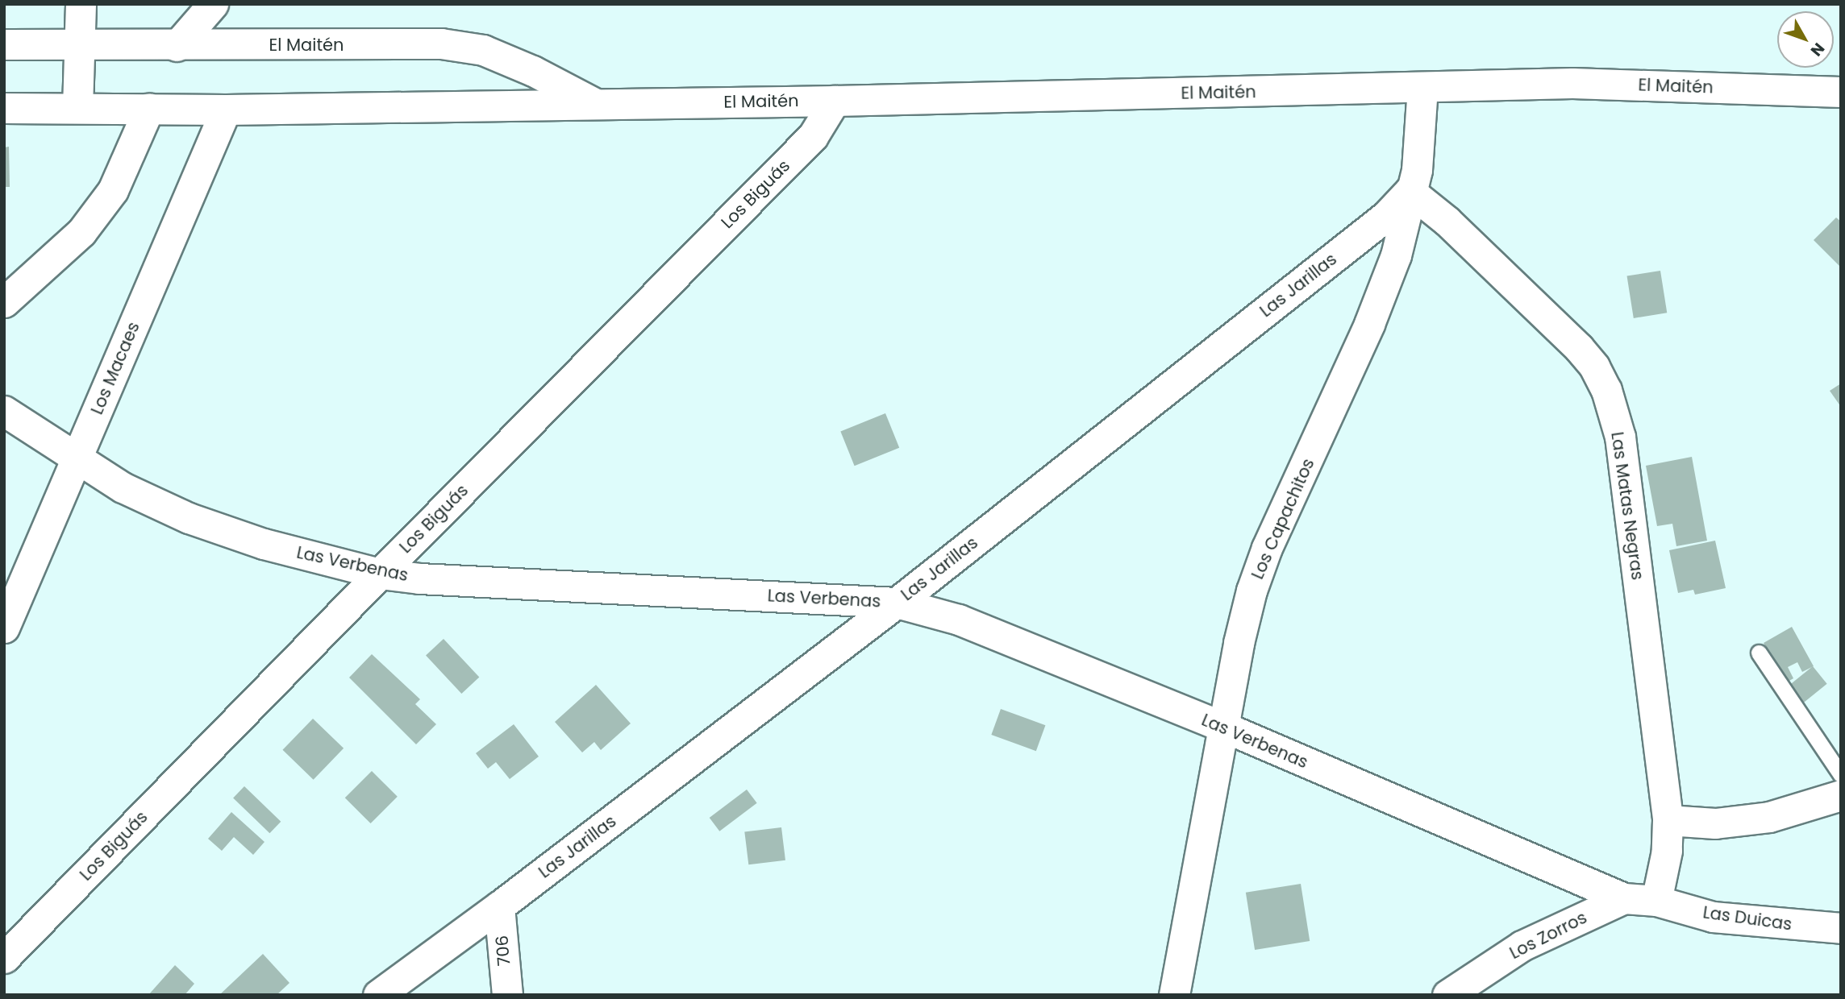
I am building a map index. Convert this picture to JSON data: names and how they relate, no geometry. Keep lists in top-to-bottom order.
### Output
{
  "streets": {
    "street": [
      "El Maitén",
      "Los Biguás",
      "Las Jarillas",
      "Los Macaes",
      "Las Matas Negras",
      "Los Capachitos",
      "Las Verbenas",
      "Las Duicas",
      "Los Zorros",
      "706"
    ]
  },
  "crossings": [
    ["El Maitén", "Los Biguás"],
    ["El Maitén", "Los Macaes"],
    ["El Maitén", "Los Capachitos"],
    ["Los Biguás", "Las Verbenas"],
    ["Las Jarillas", "Las Matas Negras"],
    ["Las Jarillas", "Los Capachitos"],
    ["Las Jarillas", "Las Verbenas"],
    ["Las Jarillas", "706"],
    ["Los Macaes", "Las Verbenas"],
    ["Las Matas Negras", "Los Capachitos"],
    ["Las Matas Negras", "Las Duicas"],
    ["Las Matas Negras", "Los Zorros"],
    ["Los Capachitos", "Las Verbenas"],
    ["Las Verbenas", "Los Zorros"],
    ["Las Duicas", "Los Zorros"]
  ],
  "north": "bottom right"
}
